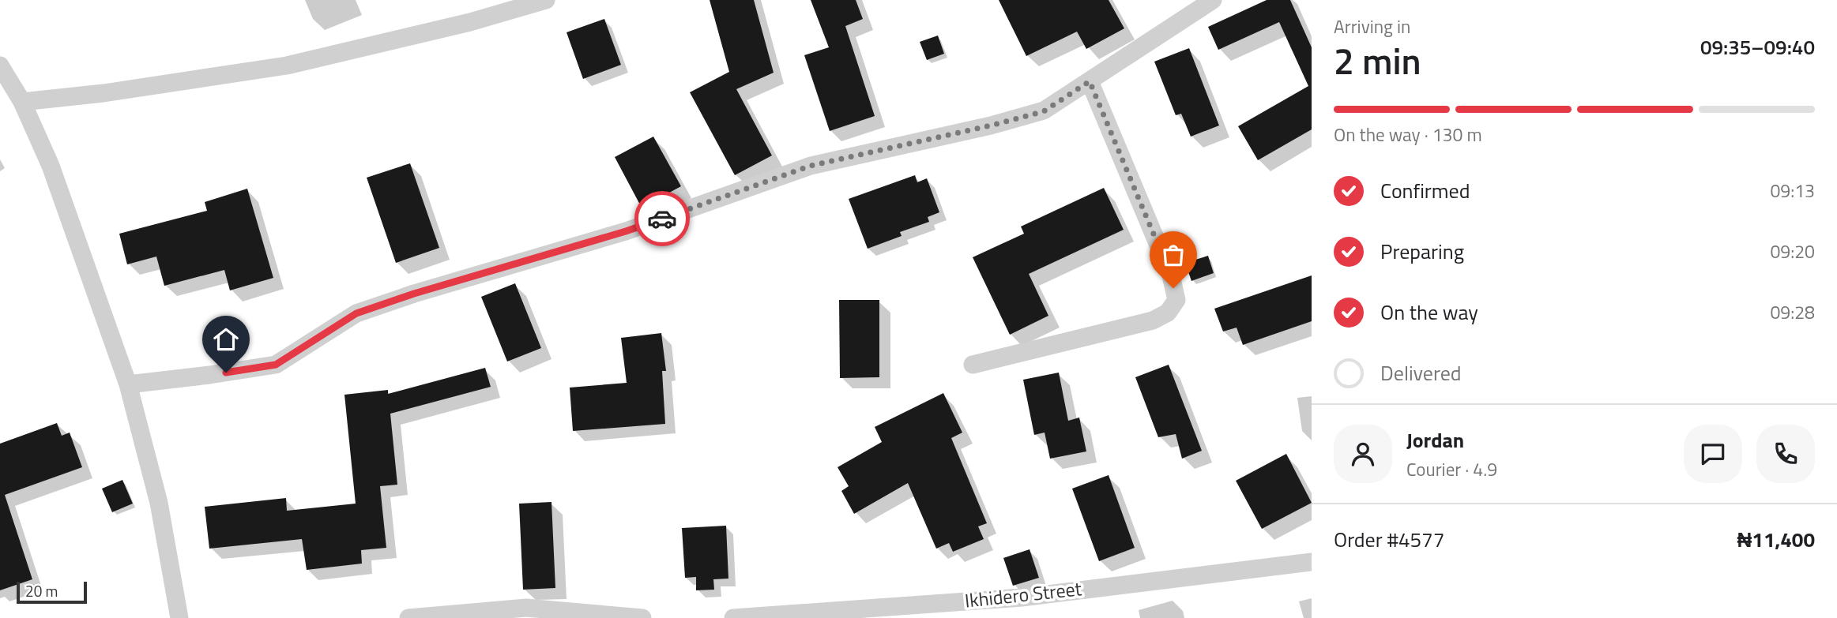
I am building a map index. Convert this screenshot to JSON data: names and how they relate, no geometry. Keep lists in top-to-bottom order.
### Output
{
  "streets": {
    "street": ["Ikhidero Street"]
  },
  "scale_bar": "20 m",
  "page": {
    "heading": ["2 min", "Arriving in", "09:35–09:40"],
    "panel": [
      "Jordan",
      "Courier · 4.9",
      "Order #4577",
      "₦11,400"
    ],
    "bar": "On the way · 130 m",
    "list": [
      ["Confirmed", "09:13"],
      ["Preparing", "09:20"],
      ["On the way", "09:28"],
      "Delivered"
    ],
    "scale": "20 m"
  }
}
